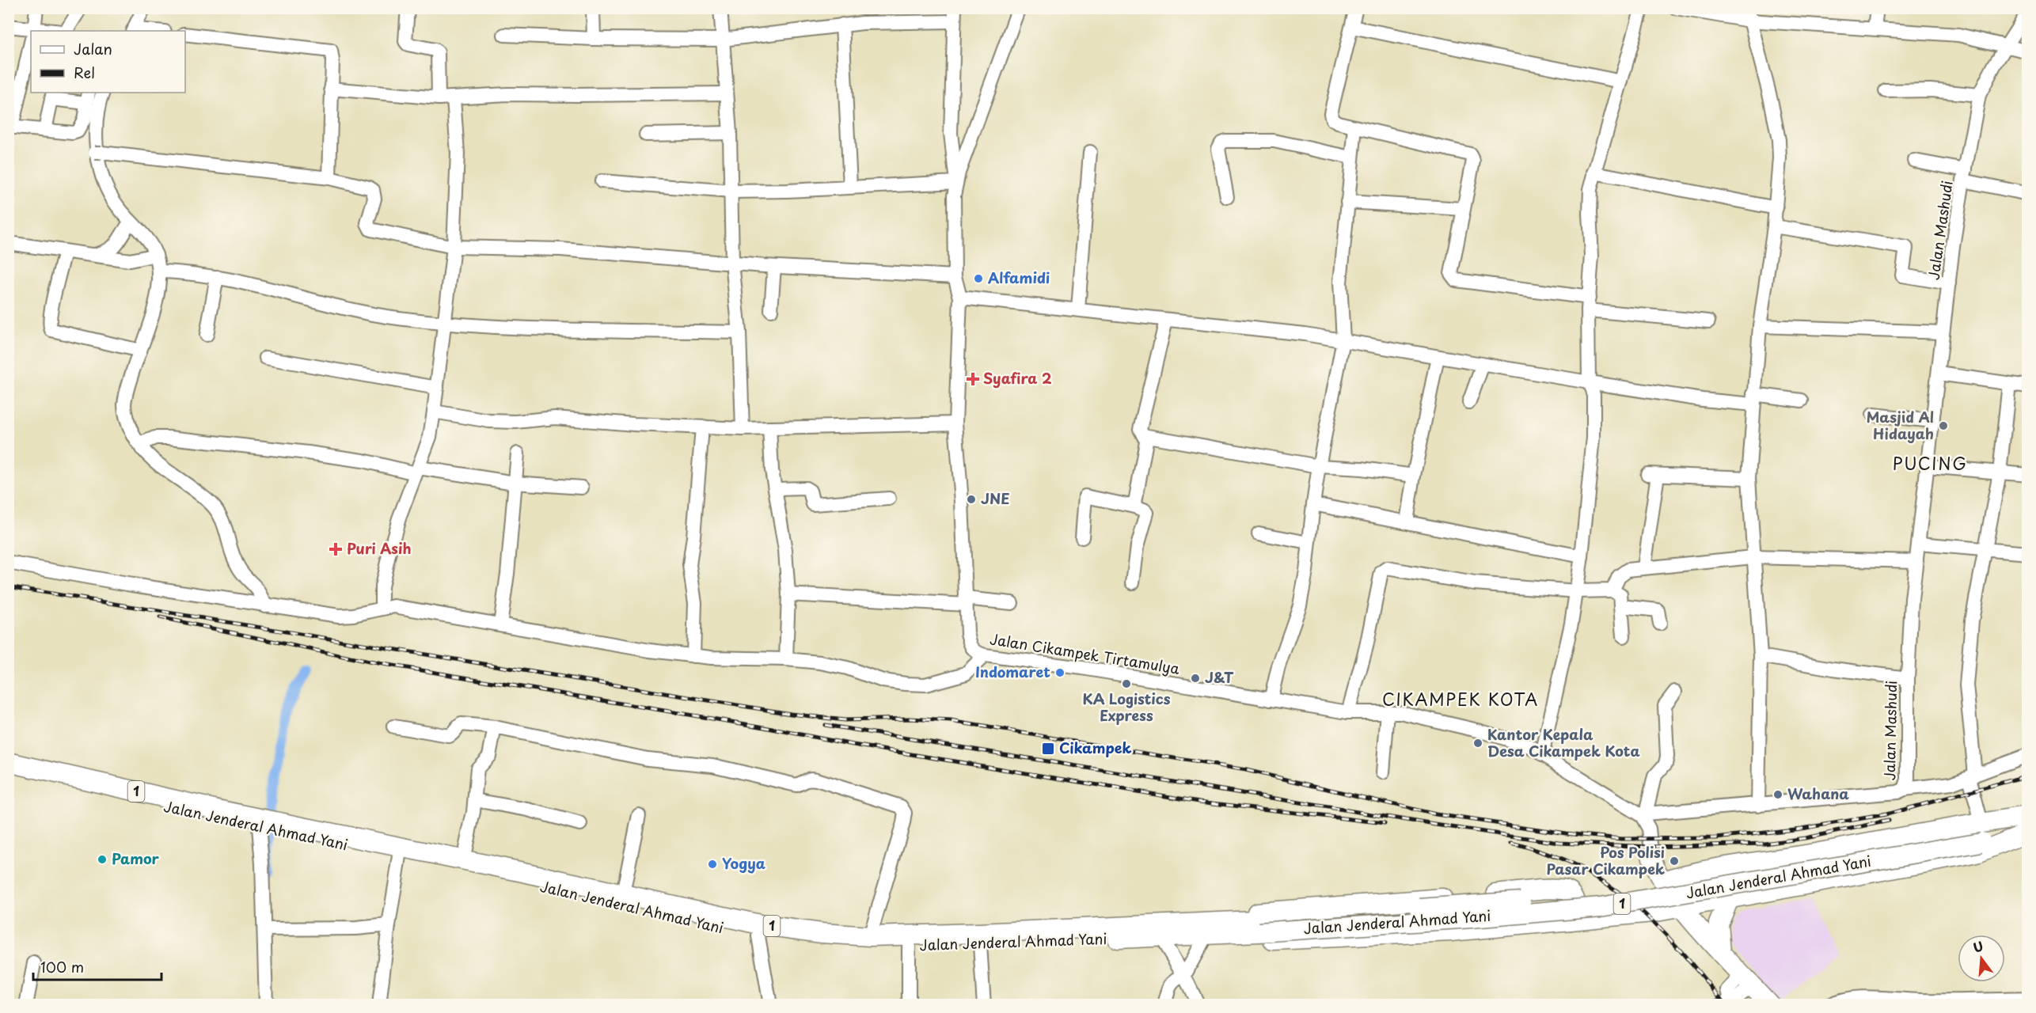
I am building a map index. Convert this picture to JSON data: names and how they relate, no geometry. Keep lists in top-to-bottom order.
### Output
{
  "streets": {
    "highway": ["1", "Jalan Jenderal Ahmad Yani"],
    "street": ["Jalan Mashudi", "Jalan Cikampek Tirtamulya"]
  },
  "crossings": [
    ["Jalan Mashudi", "Jalan Cikampek Tirtamulya"],
    ["1", "Jalan Jenderal Ahmad Yani"]
  ],
  "districts": ["PUCING", "CIKAMPEK KOTA"],
  "places": {
    "other": [
      "Alfamidi",
      "Masjid Al Hidayah",
      "JNE",
      "Indomaret",
      "J&T",
      "KA Logistics Express",
      "Kantor Kepala Desa Cikampek Kota",
      "Wahana",
      "Pamor",
      "Pos Polisi Pasar Cikampek",
      "Yogya"
    ],
    "health": ["Syafira 2", "Puri Asih"],
    "transit": ["Cikampek"]
  },
  "legend": ["Jalan", "Rel"],
  "scale_bar": "100 m",
  "north": "top"
}
